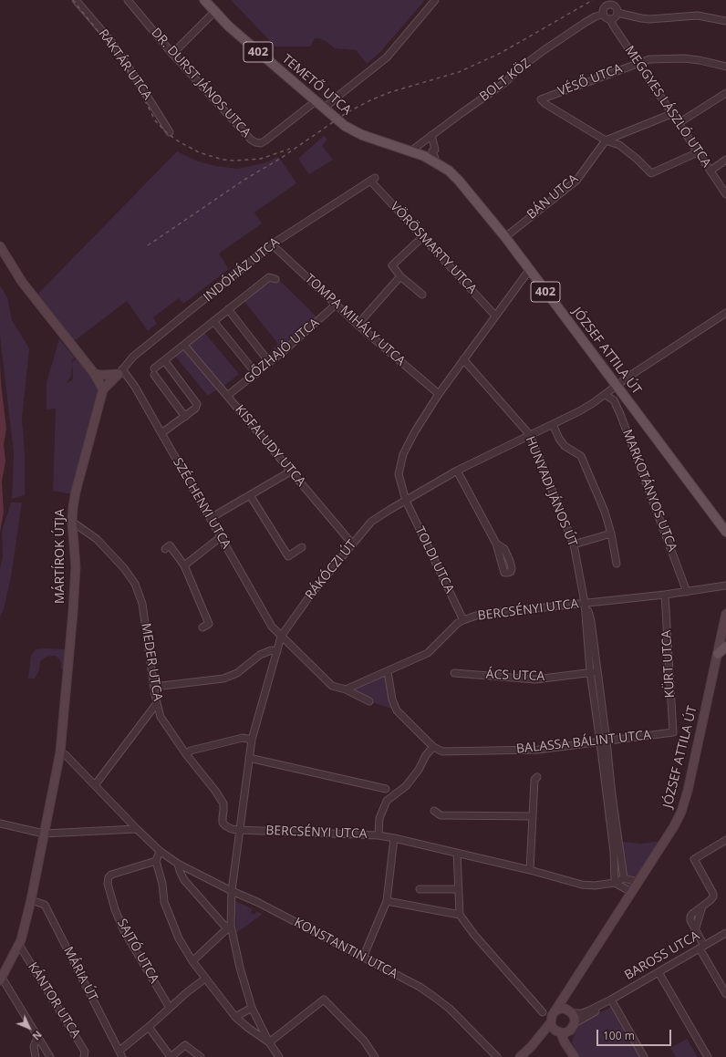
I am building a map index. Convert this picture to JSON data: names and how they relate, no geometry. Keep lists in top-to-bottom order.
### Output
{
  "streets": {
    "main road": ["402", "TEMETŐ UTCA", "JÓZSEF ATTILA ÚT"],
    "street": [
      "RAKTÁR UTCA",
      "BOLT KÖZ",
      "VÉSŐ UTCA",
      "DR. DURST JÁNOS UTCA",
      "MEGGYES LÁSZLÓ UTCA",
      "BÁN UTCA",
      "VÖRÖSMARTY UTCA",
      "INDÓHÁZ UTCA",
      "TOMPA MIHÁLY UTCA",
      "GŐZHAJÓ UTCA",
      "KISFALUDY UTCA",
      "MARKOTÁNYOS UTCA",
      "HUNYADI JÁNOS ÚT",
      "SZÉCHENYI UTCA",
      "MÁRTÍROK ÚTJA",
      "TOLDI UTCA",
      "RÁKÓCZI ÚT",
      "BERCSÉNYI UTCA",
      "MEDER UTCA",
      "KÜRT UTCA",
      "ÁCS UTCA",
      "BALASSA BÁLINT UTCA",
      "KONSTANTIN UTCA",
      "SAJTÓ UTCA",
      "BAROSS UTCA",
      "MÁRIA ÚT",
      "KÁNTOR UTCA"
    ]
  },
  "crossings": [
    ["BOLT KÖZ", "TEMETŐ UTCA"],
    ["BOLT KÖZ", "MEGGYES LÁSZLÓ UTCA"],
    ["BOLT KÖZ", "JÓZSEF ATTILA ÚT"],
    ["VÉSŐ UTCA", "MEGGYES LÁSZLÓ UTCA"],
    ["VÉSŐ UTCA", "BÁN UTCA"],
    ["DR. DURST JÁNOS UTCA", "TEMETŐ UTCA"],
    ["TEMETŐ UTCA", "JÓZSEF ATTILA ÚT"],
    ["BÁN UTCA", "JÓZSEF ATTILA ÚT"],
    ["VÖRÖSMARTY UTCA", "INDÓHÁZ UTCA"],
    ["VÖRÖSMARTY UTCA", "TOLDI UTCA"],
    ["INDÓHÁZ UTCA", "TOMPA MIHÁLY UTCA"],
    ["INDÓHÁZ UTCA", "SZÉCHENYI UTCA"],
    ["TOMPA MIHÁLY UTCA", "GŐZHAJÓ UTCA"],
    ["TOMPA MIHÁLY UTCA", "TOLDI UTCA"],
    ["GŐZHAJÓ UTCA", "KISFALUDY UTCA"],
    ["JÓZSEF ATTILA ÚT", "TOLDI UTCA"],
    ["JÓZSEF ATTILA ÚT", "RÁKÓCZI ÚT"],
    ["JÓZSEF ATTILA ÚT", "BAROSS UTCA"],
    ["KISFALUDY UTCA", "RÁKÓCZI ÚT"],
    ["MARKOTÁNYOS UTCA", "RÁKÓCZI ÚT"],
    ["MARKOTÁNYOS UTCA", "BERCSÉNYI UTCA"],
    ["HUNYADI JÁNOS ÚT", "TOLDI UTCA"],
    ["HUNYADI JÁNOS ÚT", "RÁKÓCZI ÚT"],
    ["HUNYADI JÁNOS ÚT", "BERCSÉNYI UTCA"],
    ["HUNYADI JÁNOS ÚT", "ÁCS UTCA"],
    ["HUNYADI JÁNOS ÚT", "BALASSA BÁLINT UTCA"],
    ["SZÉCHENYI UTCA", "RÁKÓCZI ÚT"],
    ["MÁRTÍROK ÚTJA", "MEDER UTCA"],
    ["MÁRTÍROK ÚTJA", "KONSTANTIN UTCA"],
    ["MÁRTÍROK ÚTJA", "MÁRIA ÚT"],
    ["MÁRTÍROK ÚTJA", "KÁNTOR UTCA"],
    ["TOLDI UTCA", "RÁKÓCZI ÚT"],
    ["TOLDI UTCA", "BERCSÉNYI UTCA"],
    ["RÁKÓCZI ÚT", "BERCSÉNYI UTCA"],
    ["RÁKÓCZI ÚT", "MEDER UTCA"],
    ["RÁKÓCZI ÚT", "KONSTANTIN UTCA"],
    ["BERCSÉNYI UTCA", "MEDER UTCA"],
    ["BERCSÉNYI UTCA", "KÜRT UTCA"],
    ["KÜRT UTCA", "BALASSA BÁLINT UTCA"]
  ],
  "scale_bar": "100 m",
  "north": "bottom right"
}
